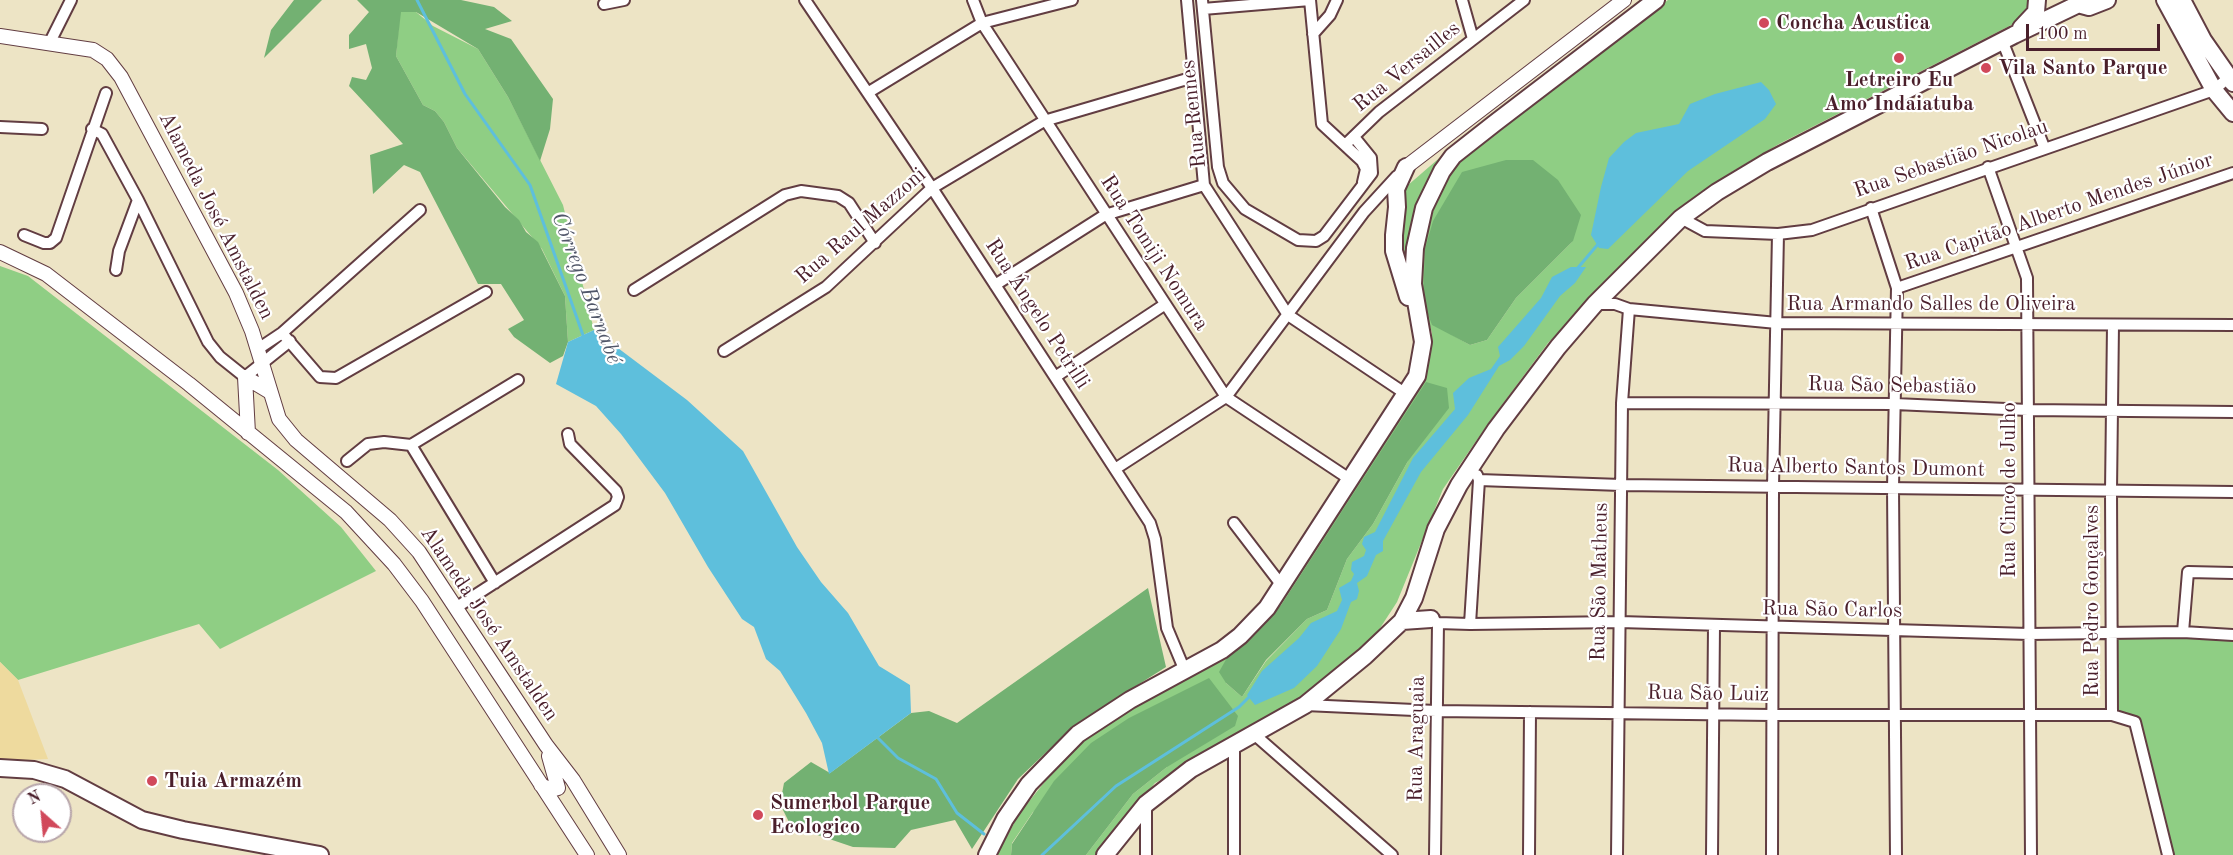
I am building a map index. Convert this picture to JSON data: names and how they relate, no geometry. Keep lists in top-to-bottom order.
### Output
{
  "streets": {
    "street": [
      "Rua Versailles",
      "Rua Rennes",
      "Rua Sebastião Nicolau",
      "Rua Capitão Alberto Mendes Júnior",
      "Alameda José Amstalden",
      "Rua Raul Mazzoni",
      "Rua Tomiji Nomura",
      "Rua Armando Salles de Oliveira",
      "Rua Ângelo Petrilli",
      "Rua São Sebastião",
      "Rua Alberto Santos Dumont",
      "Rua Cinco de Julho",
      "Rua São Matheus",
      "Rua Pedro Gonçalves",
      "Rua São Carlos",
      "Rua São Luiz",
      "Rua Araguaia"
    ]
  },
  "crossings": [
    ["Rua Versailles", "Rua Rennes"],
    ["Rua Sebastião Nicolau", "Rua Cinco de Julho"],
    ["Rua Capitão Alberto Mendes Júnior", "Rua Cinco de Julho"],
    ["Rua Raul Mazzoni", "Rua Tomiji Nomura"],
    ["Rua Raul Mazzoni", "Rua Ângelo Petrilli"],
    ["Rua Armando Salles de Oliveira", "Rua Cinco de Julho"],
    ["Rua Armando Salles de Oliveira", "Rua São Matheus"],
    ["Rua Armando Salles de Oliveira", "Rua Pedro Gonçalves"],
    ["Rua São Sebastião", "Rua Cinco de Julho"],
    ["Rua São Sebastião", "Rua São Matheus"],
    ["Rua São Sebastião", "Rua Pedro Gonçalves"],
    ["Rua Alberto Santos Dumont", "Rua Cinco de Julho"],
    ["Rua Alberto Santos Dumont", "Rua São Matheus"],
    ["Rua Alberto Santos Dumont", "Rua Pedro Gonçalves"],
    ["Rua Cinco de Julho", "Rua São Carlos"],
    ["Rua Cinco de Julho", "Rua São Luiz"],
    ["Rua São Matheus", "Rua São Carlos"],
    ["Rua São Matheus", "Rua São Luiz"],
    ["Rua Pedro Gonçalves", "Rua São Carlos"],
    ["Rua Pedro Gonçalves", "Rua São Luiz"],
    ["Rua São Carlos", "Rua Araguaia"],
    ["Rua São Luiz", "Rua Araguaia"]
  ],
  "water": ["Córrego Barnabé"],
  "places": [
    "Concha Acustica",
    "Letreiro Eu Amo Indaiatuba",
    "Vila Santo Parque",
    "Tuia Armazém",
    "Sumerbol Parque Ecologico"
  ],
  "scale_bar": "100 m",
  "north": "top left"
}
